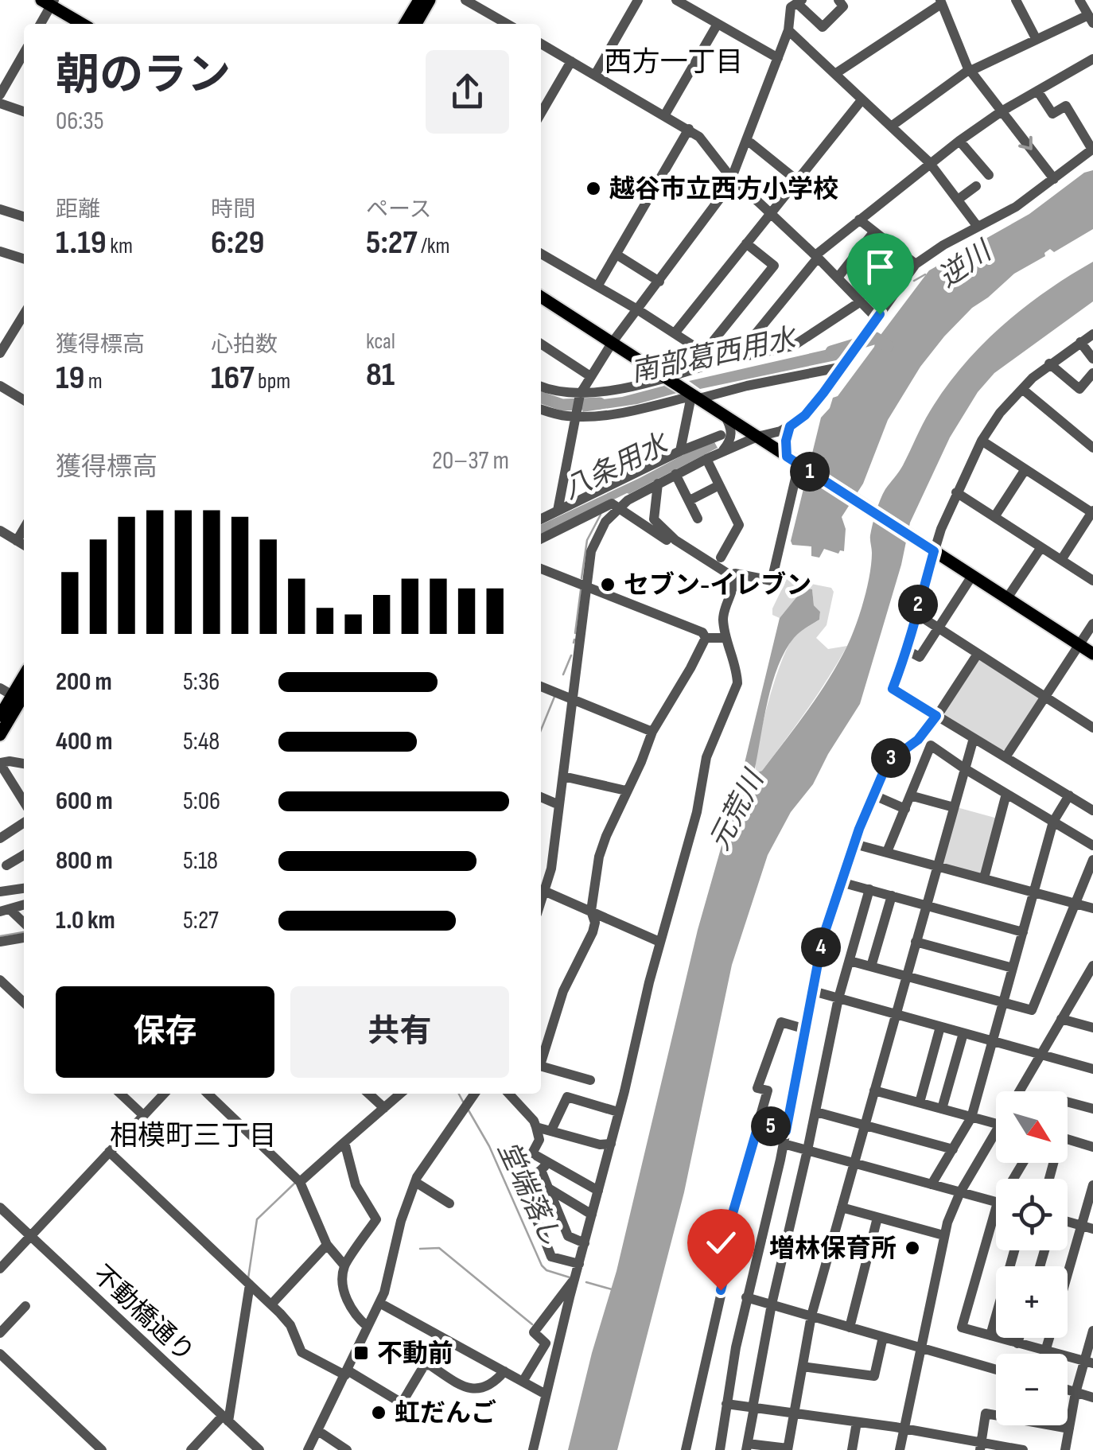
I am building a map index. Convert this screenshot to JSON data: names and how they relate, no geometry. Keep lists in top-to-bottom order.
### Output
{
  "streets": {
    "street": ["不動橋通り"]
  },
  "districts": ["西方一丁目", "相模町三丁目"],
  "water": [
    "逆川",
    "南部葛西用水",
    "八条用水",
    "元荒川",
    "堂端落し"
  ],
  "places": {
    "other": [
      "越谷市立西方小学校",
      "セブン-イレブン",
      "増林保育所",
      "虹だんご"
    ],
    "transit": ["不動前"]
  },
  "north": "bottom right",
  "page": {
    "heading": ["朝のラン", "06:35"],
    "stats": [
      ["距離", "1.19 km"],
      ["時間", "6:29"],
      ["ペース", "5:27 /km"],
      ["獲得標高", "19 m"],
      ["心拍数", "167 bpm"],
      ["kcal", "81"]
    ],
    "chart": ["獲得標高", "20–37 m"],
    "pins": [
      "1",
      "2",
      "3",
      "4",
      "5"
    ],
    "list": [
      {
        "name": "200 m",
        "note": "5:36"
      },
      {
        "name": "400 m",
        "note": "5:48"
      },
      {
        "name": "600 m",
        "note": "5:06"
      },
      {
        "name": "800 m",
        "note": "5:18"
      },
      {
        "name": "1.0 km",
        "note": "5:27"
      }
    ],
    "buttons": ["保存", "共有"],
    "map_buttons": ["+", "−"]
  }
}
